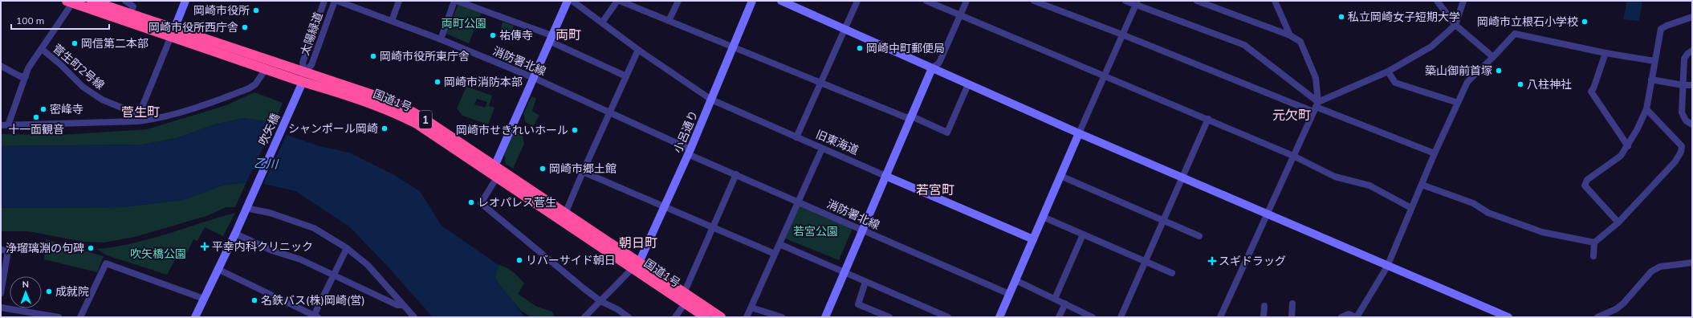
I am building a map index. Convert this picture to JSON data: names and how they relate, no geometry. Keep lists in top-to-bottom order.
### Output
{
  "streets": {
    "highway": ["国道1号", "1"],
    "street": [
      "太陽緑道",
      "消防署北線",
      "菅生町2号線",
      "吹矢橋",
      "小呂通り",
      "旧東海道"
    ]
  },
  "crossings": [
    ["太陽緑道", "国道1号"],
    ["太陽緑道", "吹矢橋"],
    ["消防署北線", "小呂通り"],
    ["国道1号", "吹矢橋"],
    ["国道1号", "小呂通り"],
    ["小呂通り", "旧東海道"]
  ],
  "districts": [
    "両町",
    "菅生町",
    "元欠町",
    "若宮町",
    "朝日町"
  ],
  "water": ["乙川"],
  "parks": ["両町公園", "若宮公園", "吹矢橋公園"],
  "places": {
    "other": [
      "岡崎市役所",
      "私立岡崎女子短期大学",
      "岡崎市立根石小学校",
      "岡崎市役所西庁舎",
      "祐傳寺",
      "岡信第二本部",
      "岡崎中町郵便局",
      "岡崎市役所東庁舎",
      "築山御前首塚",
      "岡崎市消防本部",
      "八柱神社",
      "密峰寺",
      "十一面観音",
      "シャンポール岡崎",
      "岡崎市せきれいホール",
      "岡崎市郷土館",
      "レオパレス菅生",
      "浄瑠璃淵の句碑",
      "リバーサイド朝日",
      "成就院",
      "名鉄バス(株)岡崎(営)"
    ],
    "health": ["平幸内科クリニック", "スギドラッグ"]
  },
  "scale_bar": "100 m",
  "north": "top"
}
